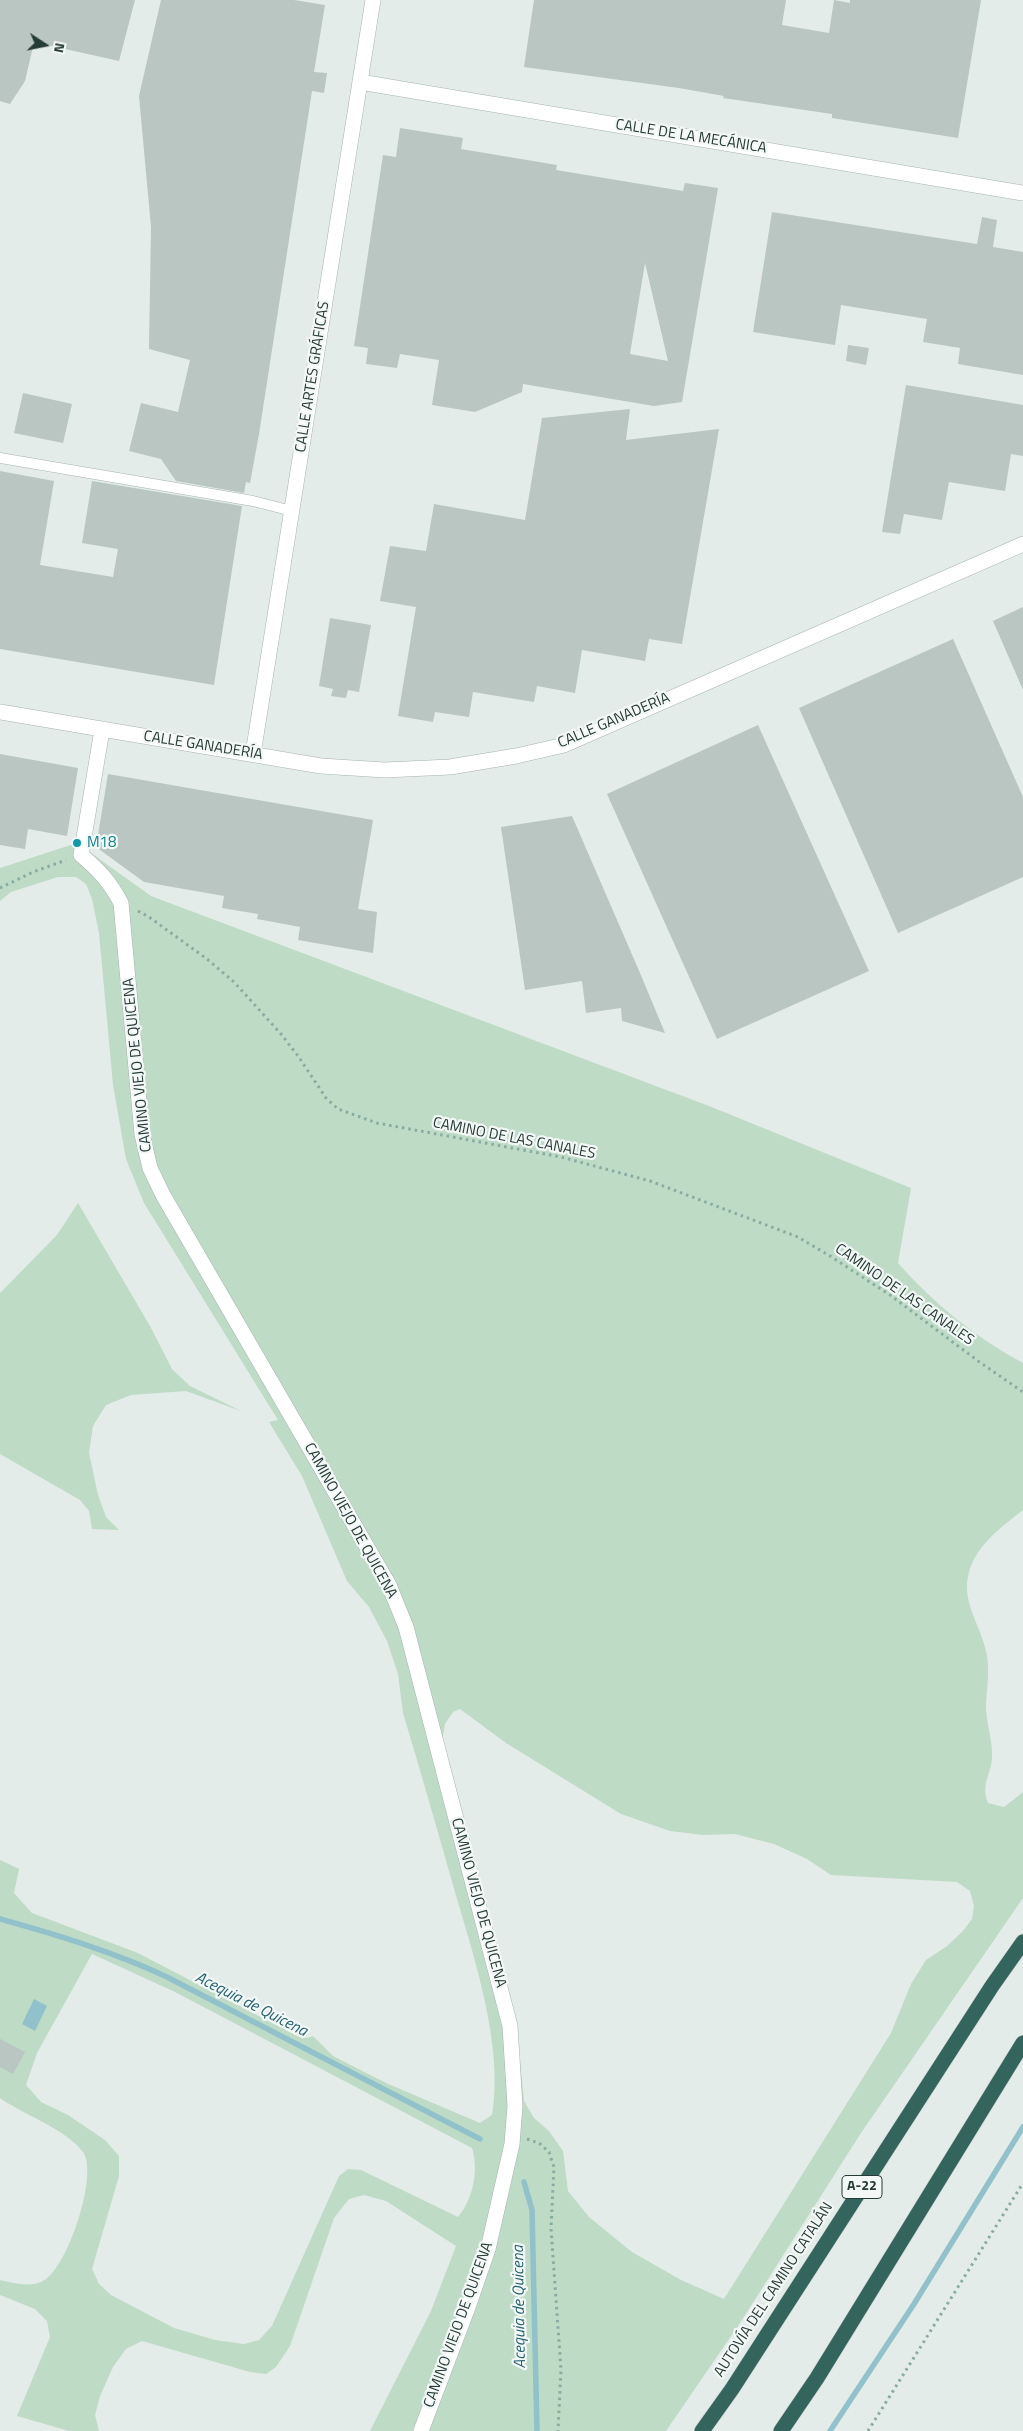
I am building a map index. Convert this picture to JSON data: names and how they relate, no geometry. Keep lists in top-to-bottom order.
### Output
{
  "streets": {
    "highway": ["A-22", "AUTOVÍA DEL CAMINO CATALÁN"],
    "street": [
      "CALLE DE LA MECÁNICA",
      "CALLE ARTES GRÁFICAS",
      "CALLE GANADERÍA",
      "CAMINO VIEJO DE QUICENA"
    ],
    "path": ["CAMINO DE LAS CANALES"]
  },
  "crossings": [
    ["CALLE DE LA MECÁNICA", "CALLE ARTES GRÁFICAS"],
    ["CALLE ARTES GRÁFICAS", "CALLE GANADERÍA"],
    ["CAMINO VIEJO DE QUICENA", "CAMINO DE LAS CANALES"]
  ],
  "water": ["Acequia de Quicena"],
  "places": ["M18"],
  "north": "right"
}
